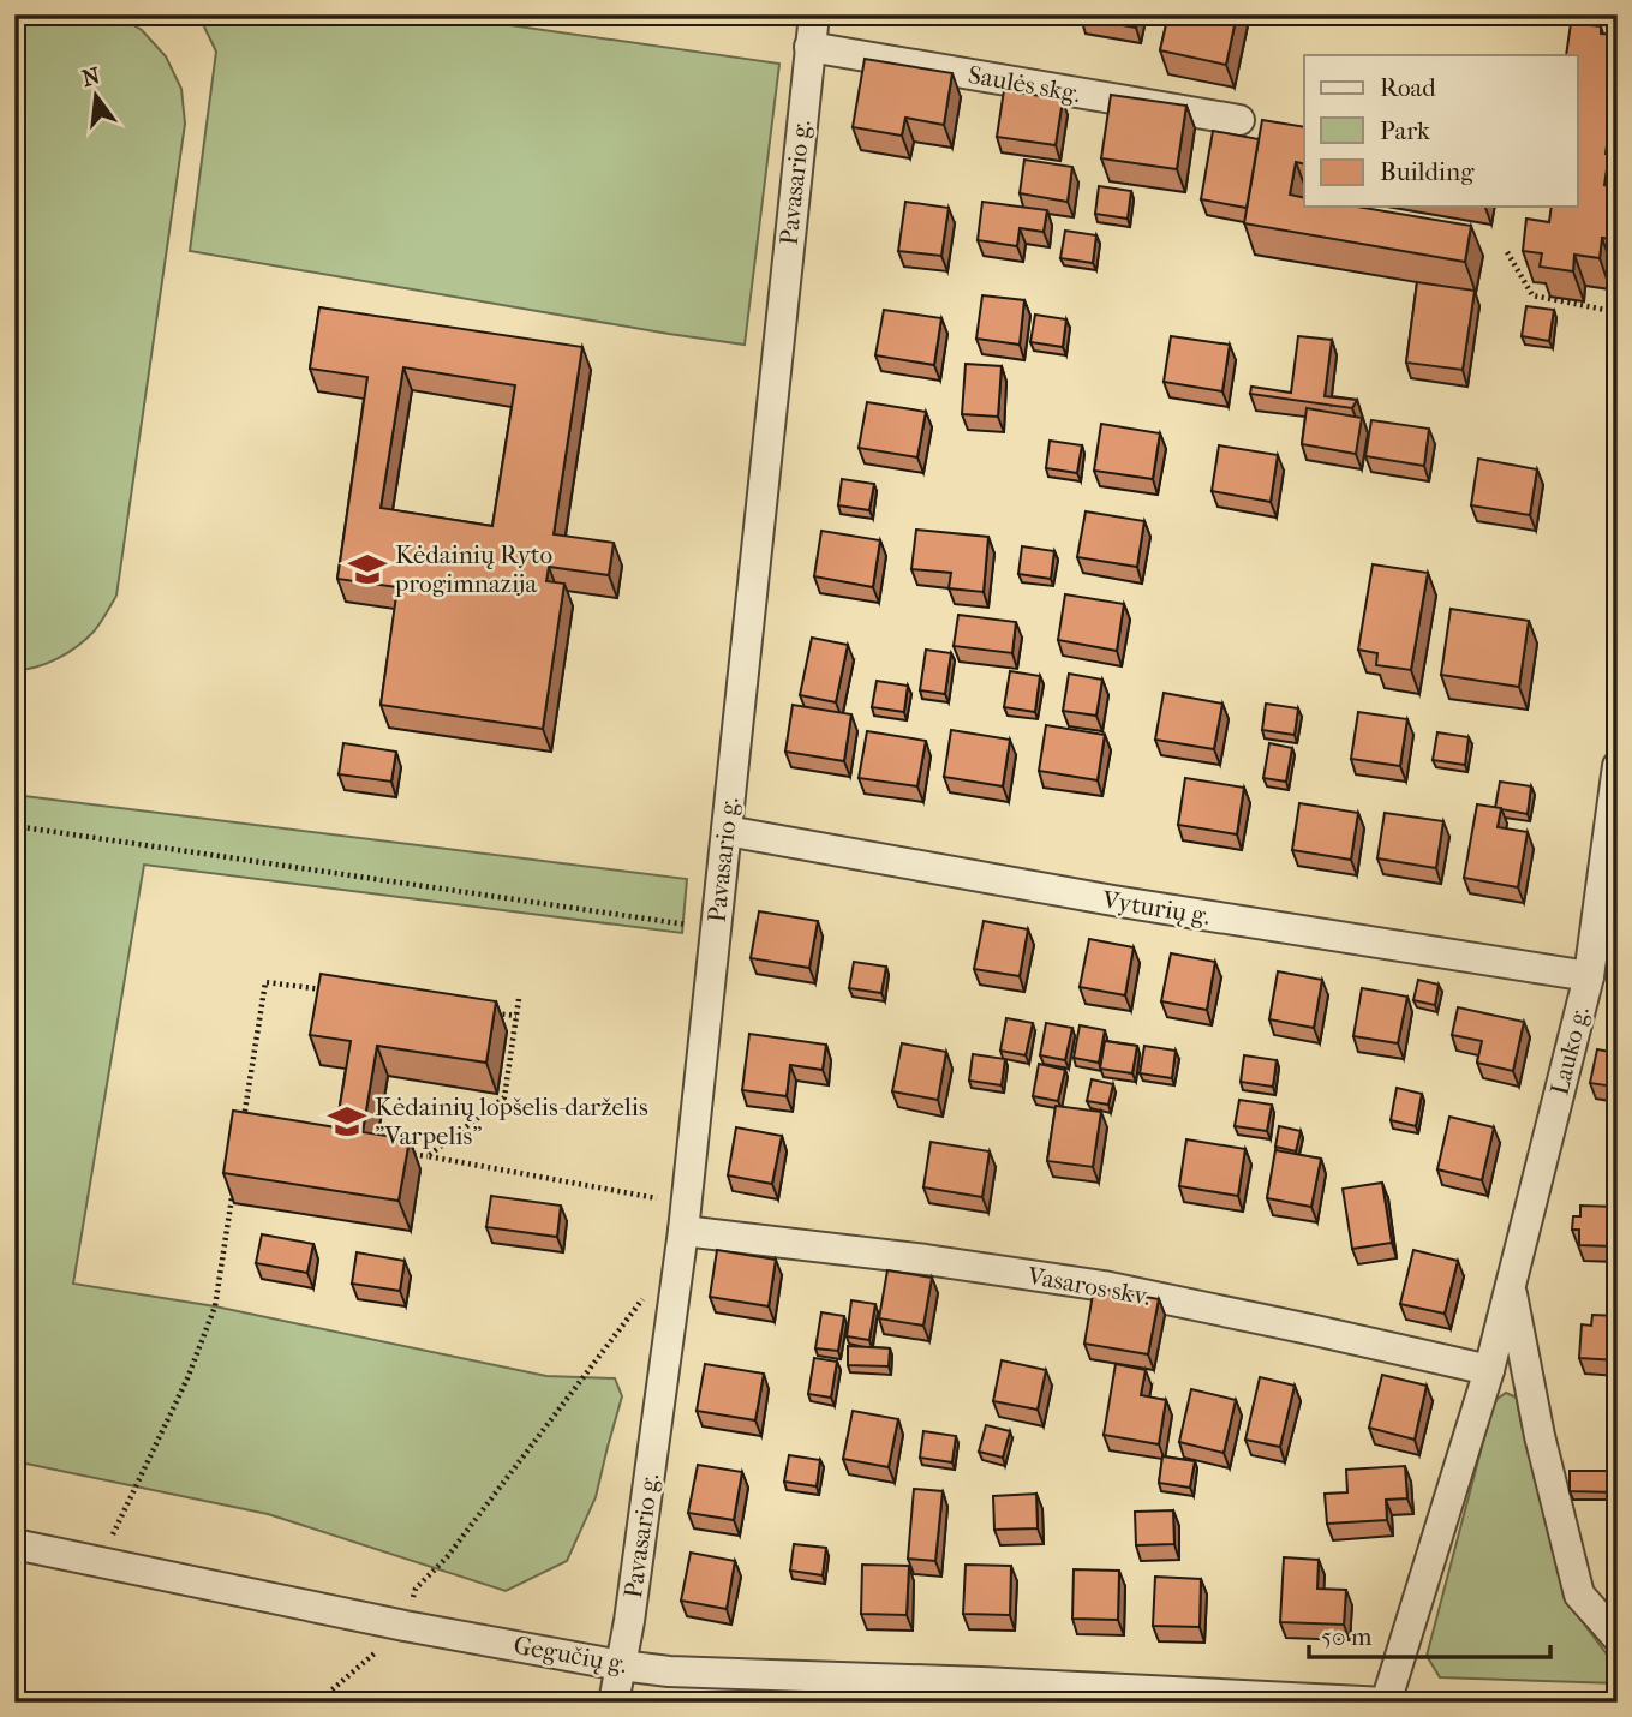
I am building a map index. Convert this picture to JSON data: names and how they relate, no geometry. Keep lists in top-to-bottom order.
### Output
{
  "streets": {
    "street": [
      "Saulės skg.",
      "Pavasario g.",
      "Vyturių g.",
      "Lauko g.",
      "Vasaros skv.",
      "Gegučių g."
    ]
  },
  "crossings": [
    ["Saulės skg.", "Pavasario g."],
    ["Pavasario g.", "Vyturių g."],
    ["Pavasario g.", "Vasaros skv."],
    ["Pavasario g.", "Gegučių g."],
    ["Vyturių g.", "Lauko g."],
    ["Lauko g.", "Vasaros skv."],
    ["Lauko g.", "Gegučių g."]
  ],
  "places": {
    "school or university": ["Kėdainių Ryto progimnazija", "Kėdainių lopšelis-darželis \"Varpelis\""]
  },
  "legend": ["Road", "Park", "Building"],
  "scale_bar": "50 m",
  "north": "top"
}
